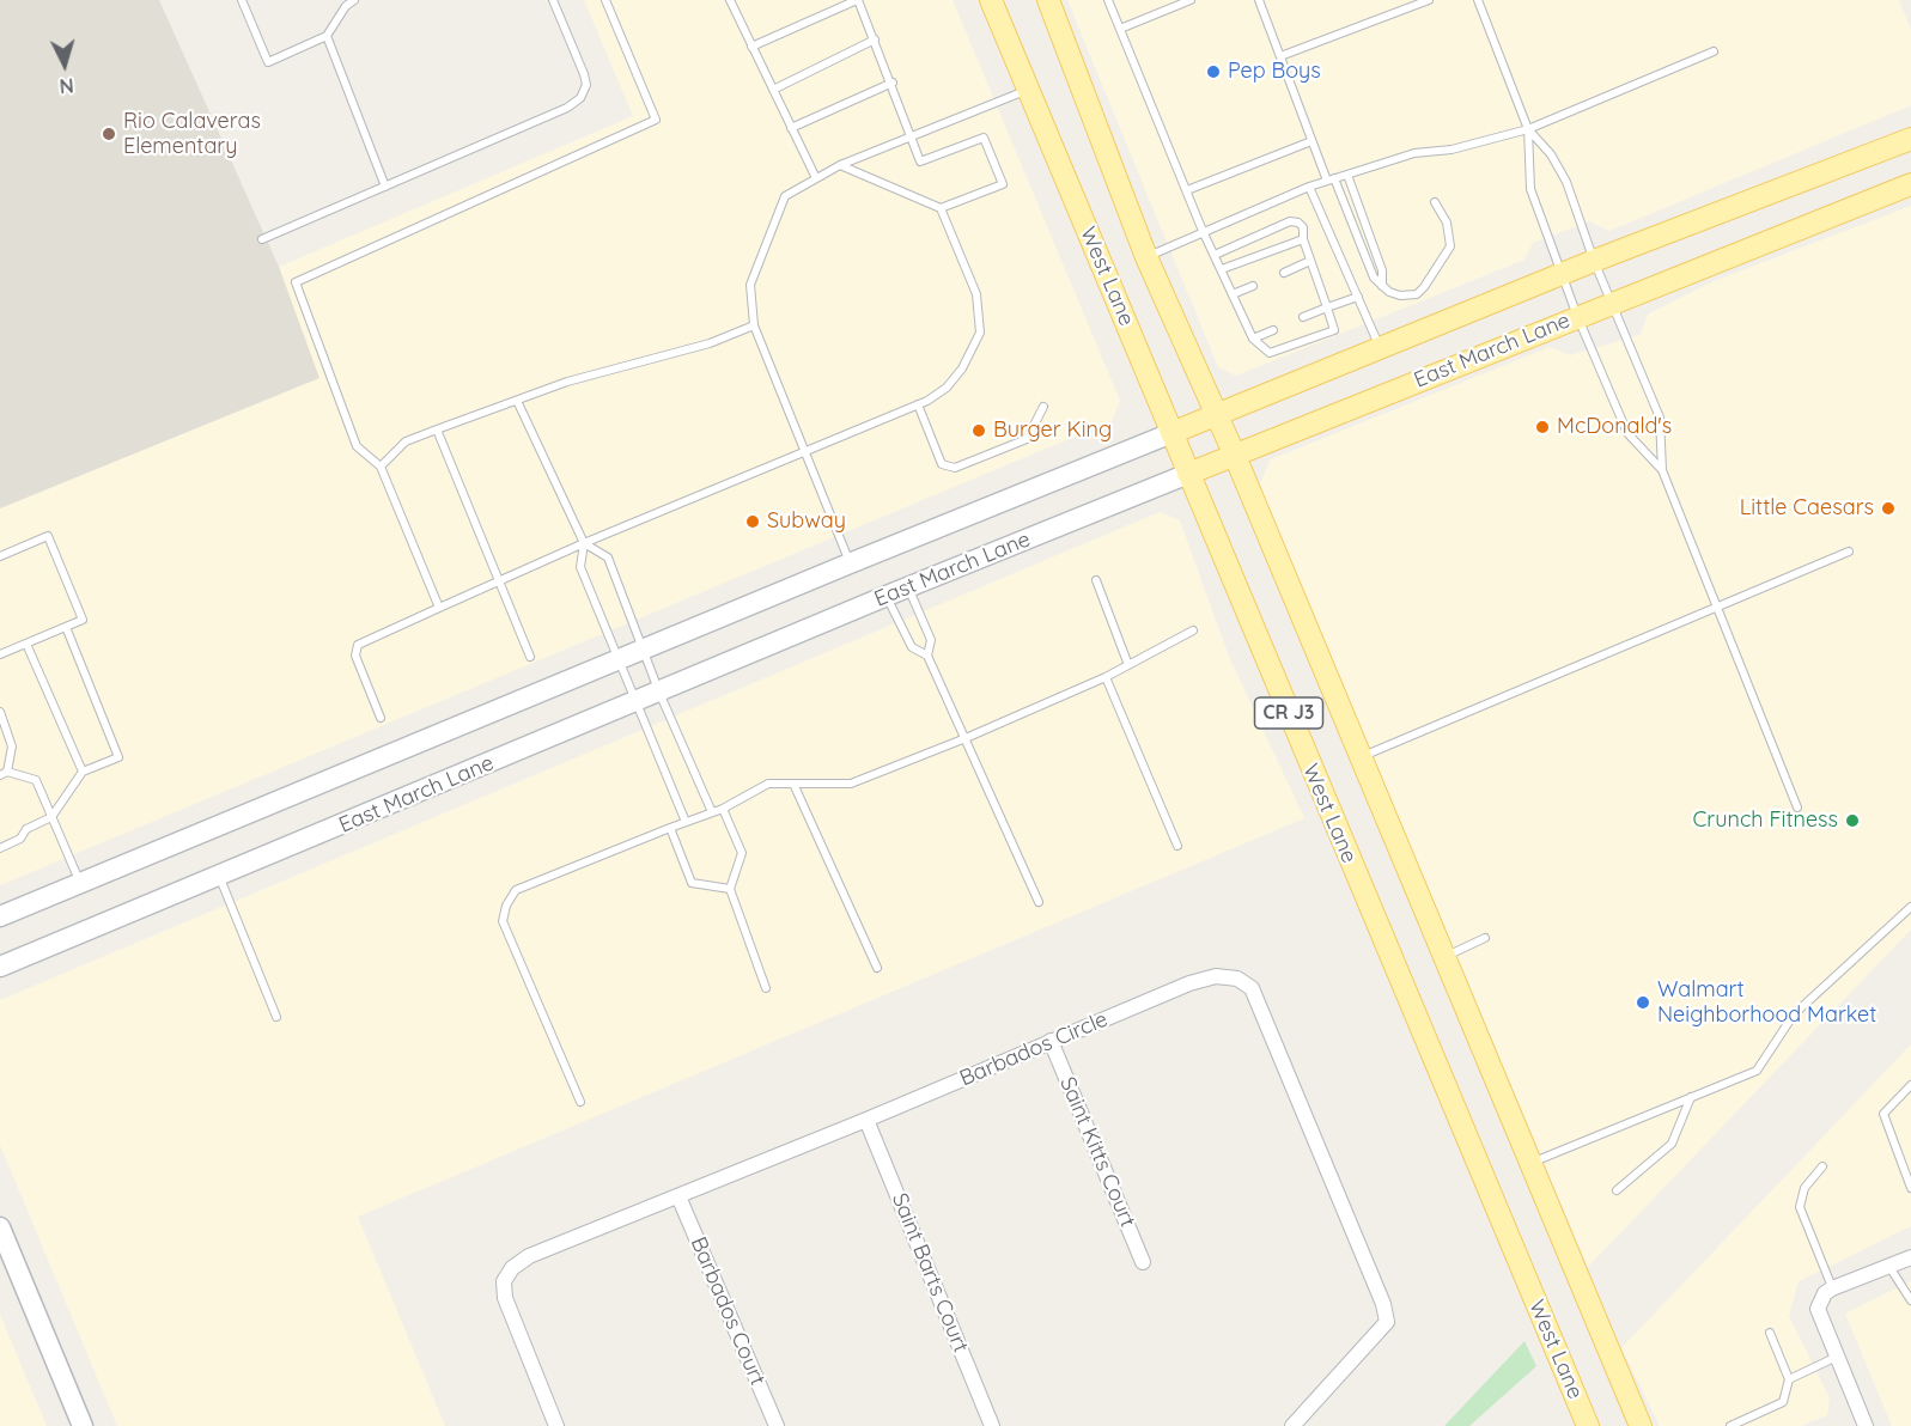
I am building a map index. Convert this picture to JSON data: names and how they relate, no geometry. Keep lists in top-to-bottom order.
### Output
{
  "streets": {
    "main road": ["West Lane", "East March Lane", "CR J3"],
    "street": [
      "Barbados Circle",
      "Saint Kitts Court",
      "Saint Barts Court",
      "Barbados Court"
    ]
  },
  "crossings": [
    ["West Lane", "East March Lane"],
    ["Barbados Circle", "Saint Kitts Court"],
    ["Barbados Circle", "Saint Barts Court"],
    ["Barbados Circle", "Barbados Court"]
  ],
  "places": [
    "Pep Boys",
    "Rio Calaveras Elementary",
    "McDonald's",
    "Burger King",
    "Little Caesars",
    "Subway",
    "Crunch Fitness",
    "Walmart Neighborhood Market"
  ],
  "north": "bottom"
}
